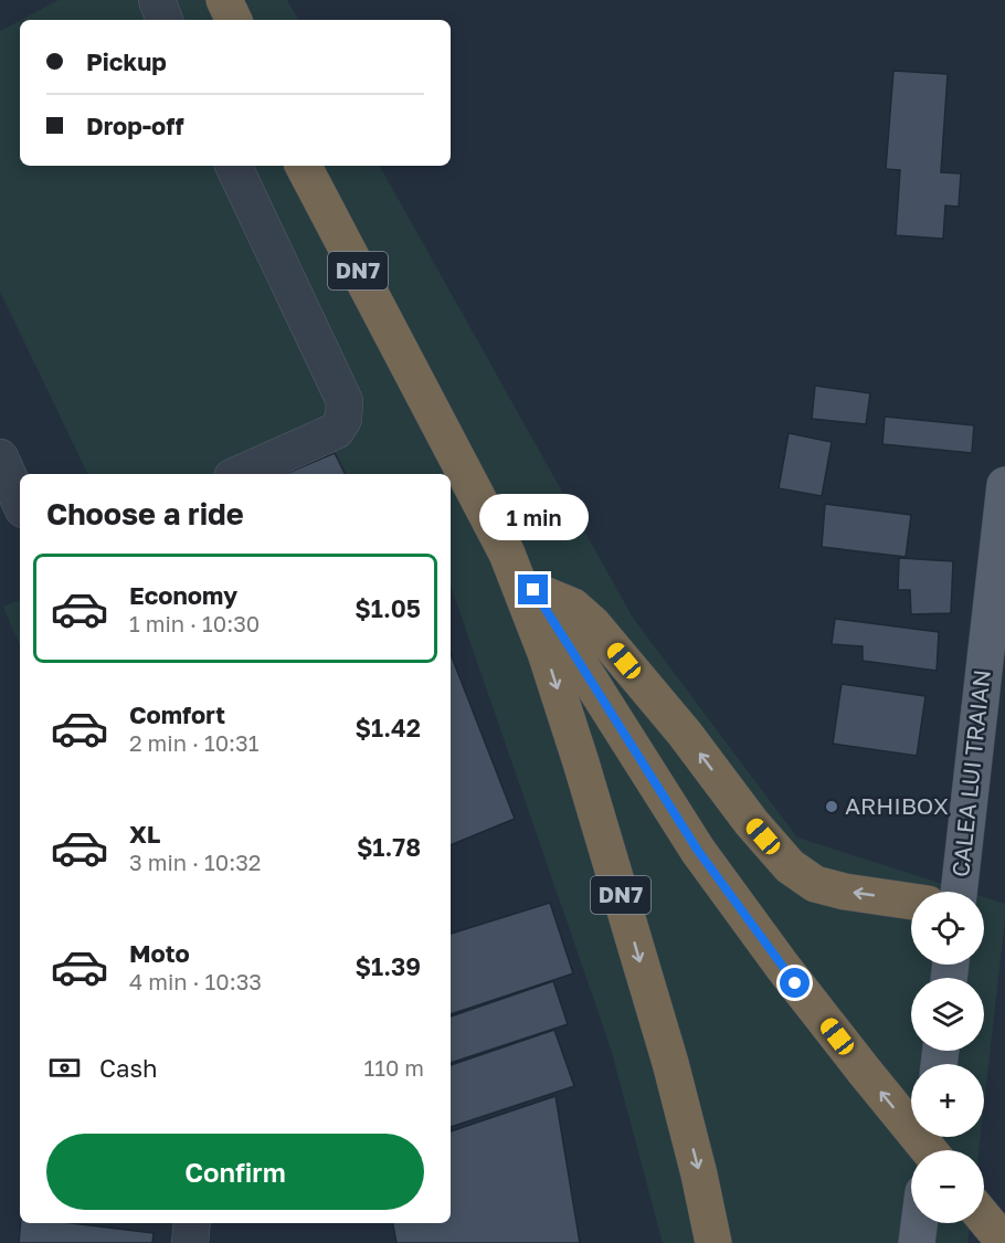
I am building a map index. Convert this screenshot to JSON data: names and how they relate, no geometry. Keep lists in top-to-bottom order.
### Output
{
  "streets": {
    "highway": ["DN7"],
    "main road": ["CALEA LUI TRAIAN"]
  },
  "places": ["ARHIBOX"],
  "page": {
    "banner": ["Pickup", "Drop-off"],
    "heading": "Choose a ride",
    "bubble": "1 min",
    "list": [
      {
        "name": "Economy",
        "note": "1 min · 10:30",
        "value": "$1.05"
      },
      {
        "name": "Comfort",
        "note": "2 min · 10:31",
        "value": "$1.42"
      },
      {
        "name": "XL",
        "note": "3 min · 10:32",
        "value": "$1.78"
      },
      {
        "name": "Moto",
        "note": "4 min · 10:33",
        "value": "$1.39"
      }
    ],
    "map_buttons": ["+", "−"],
    "pay": ["Cash", "110 m"],
    "buttons": "Confirm"
  }
}
